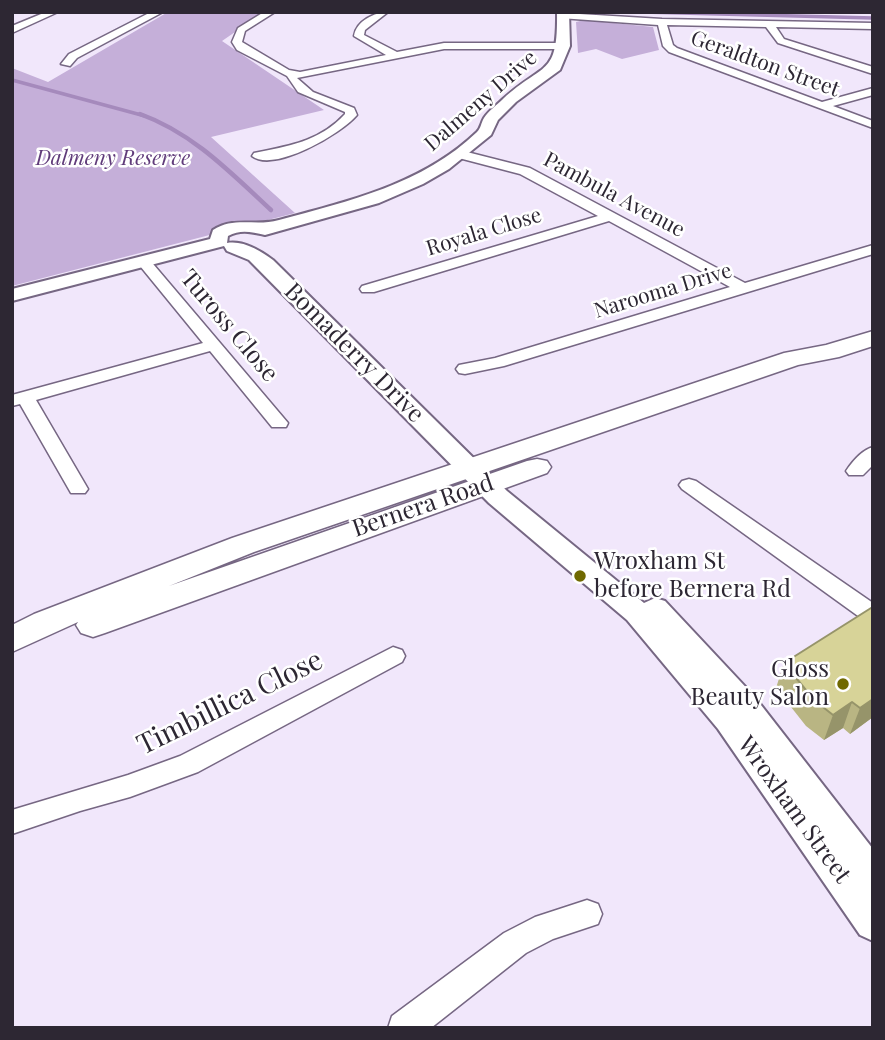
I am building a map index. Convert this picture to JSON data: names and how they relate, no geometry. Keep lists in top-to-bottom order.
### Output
{
  "streets": {
    "main road": ["Bernera Road"],
    "street": [
      "Geraldton Street",
      "Dalmeny Drive",
      "Pambula Avenue",
      "Royala Close",
      "Narooma Drive",
      "Tuross Close",
      "Bomaderry Drive",
      "Timbillica Close",
      "Wroxham Street"
    ]
  },
  "crossings": [
    ["Dalmeny Drive", "Pambula Avenue"],
    ["Dalmeny Drive", "Bomaderry Drive"],
    ["Pambula Avenue", "Royala Close"],
    ["Pambula Avenue", "Narooma Drive"],
    ["Bomaderry Drive", "Bernera Road"],
    ["Bomaderry Drive", "Wroxham Street"],
    ["Bernera Road", "Wroxham Street"]
  ],
  "parks": ["Dalmeny Reserve"],
  "places": ["Wroxham St before Bernera Rd", "Gloss Beauty Salon"]
}
